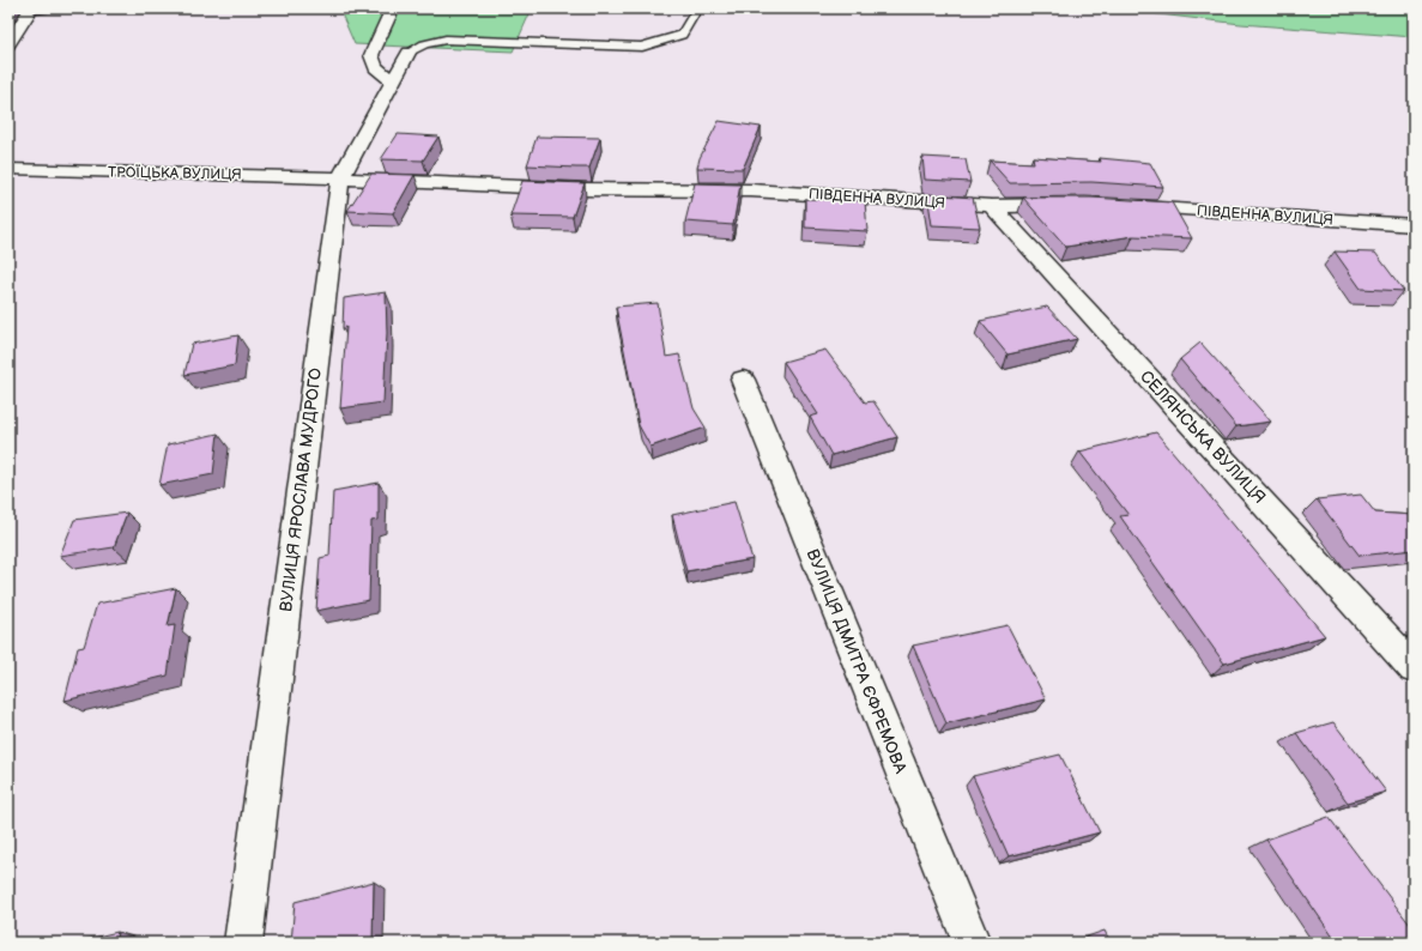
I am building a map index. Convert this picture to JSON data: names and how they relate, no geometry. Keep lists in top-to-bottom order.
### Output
{
  "streets": {
    "street": [
      "ТРОЇЦЬКА ВУЛИЦЯ",
      "ПІВДЕННА ВУЛИЦЯ",
      "СЕЛЯНСЬКА ВУЛИЦЯ",
      "ВУЛИЦЯ ЯРОСЛАВА МУДРОГО",
      "ВУЛИЦЯ ДМИТРА ЄФРЕМОВА"
    ]
  },
  "crossings": [
    ["ТРОЇЦЬКА ВУЛИЦЯ", "ПІВДЕННА ВУЛИЦЯ"],
    ["ТРОЇЦЬКА ВУЛИЦЯ", "ВУЛИЦЯ ЯРОСЛАВА МУДРОГО"],
    ["ПІВДЕННА ВУЛИЦЯ", "СЕЛЯНСЬКА ВУЛИЦЯ"],
    ["ПІВДЕННА ВУЛИЦЯ", "ВУЛИЦЯ ЯРОСЛАВА МУДРОГО"]
  ]
}
